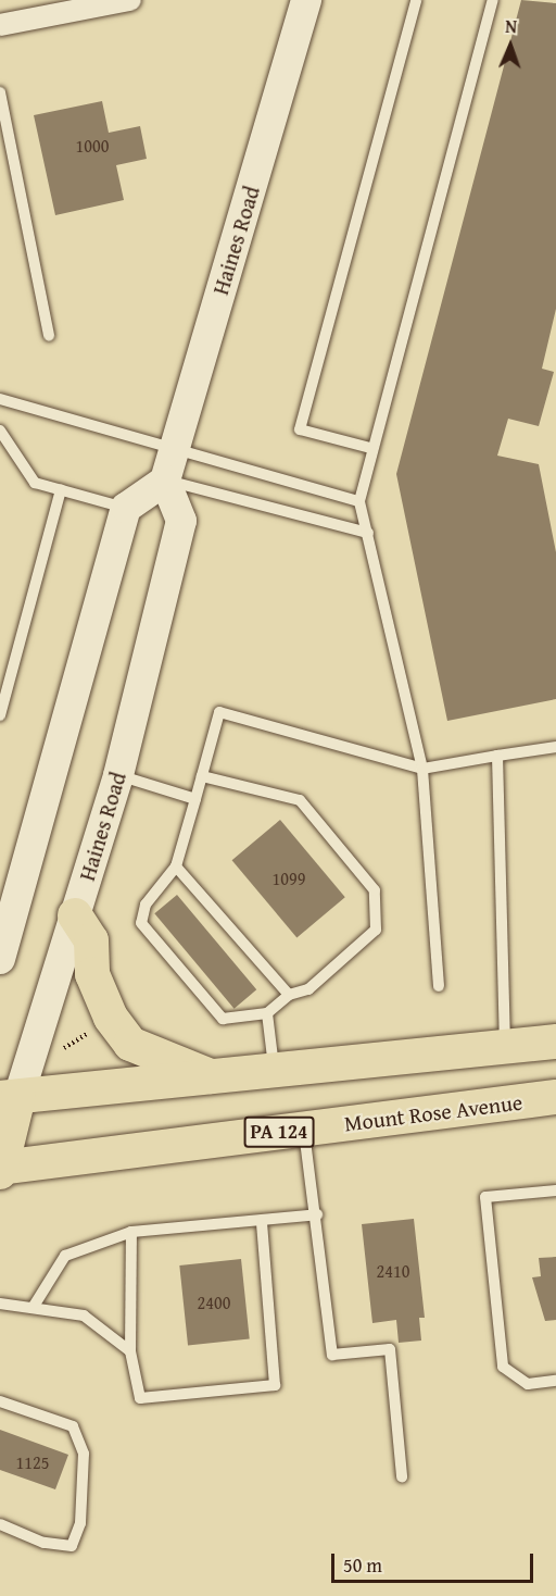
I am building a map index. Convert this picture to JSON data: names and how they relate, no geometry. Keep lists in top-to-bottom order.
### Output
{
  "streets": {
    "main road": ["Haines Road", "Mount Rose Avenue", "PA 124"]
  },
  "crossings": [
    ["Haines Road", "Mount Rose Avenue"]
  ],
  "house_numbers": [
    "1000",
    "1099",
    "2410",
    "2400",
    "1125"
  ],
  "scale_bar": "50 m",
  "north": "top"
}
